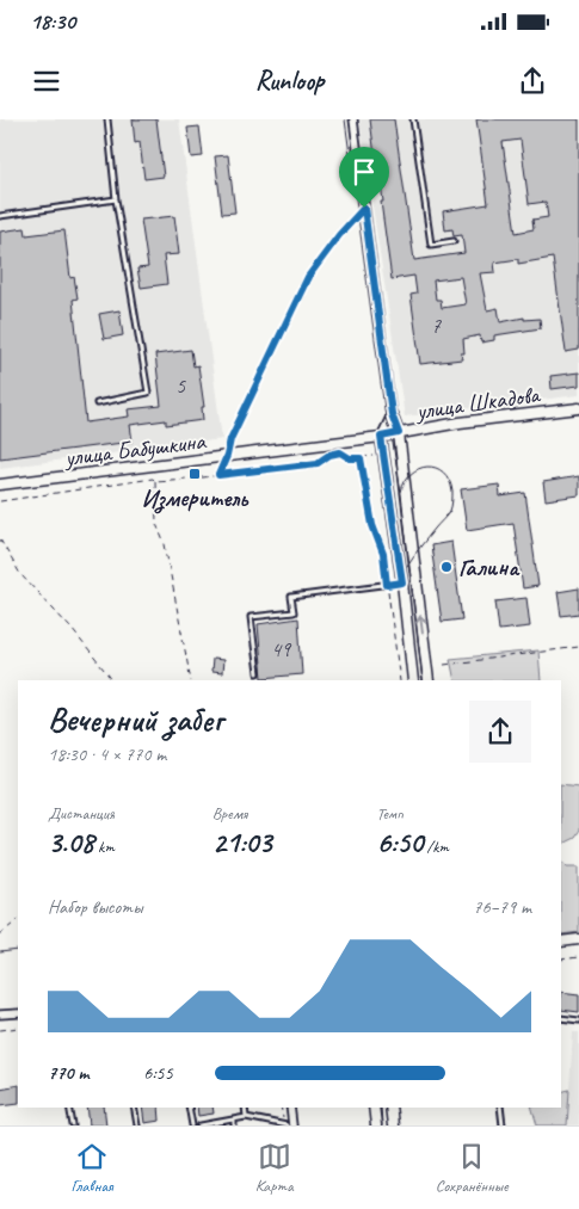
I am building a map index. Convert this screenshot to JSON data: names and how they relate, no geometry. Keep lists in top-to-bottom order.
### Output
{
  "streets": {
    "main road": ["улица Шкадова", "улица Бабушкина"]
  },
  "crossings": [
    ["улица Шкадова", "улица Бабушкина"]
  ],
  "places": {
    "transit": ["Измеритель"],
    "other": ["Галина"]
  },
  "house_numbers": ["7", "5", "49"],
  "page": {
    "status": "18:30",
    "header": "Runloop",
    "heading": ["Вечерний забег", "18:30 · 4 × 770 m"],
    "stats": [
      ["Дистанция", "3.08 km"],
      ["Время", "21:03"],
      ["Темп", "6:50 /km"]
    ],
    "chart": ["Набор высоты", "76–79 m"],
    "list": [
      {
        "name": "770 m",
        "note": "6:55"
      }
    ],
    "tabs": ["Главная", "Карта", "Сохранённые"]
  }
}
